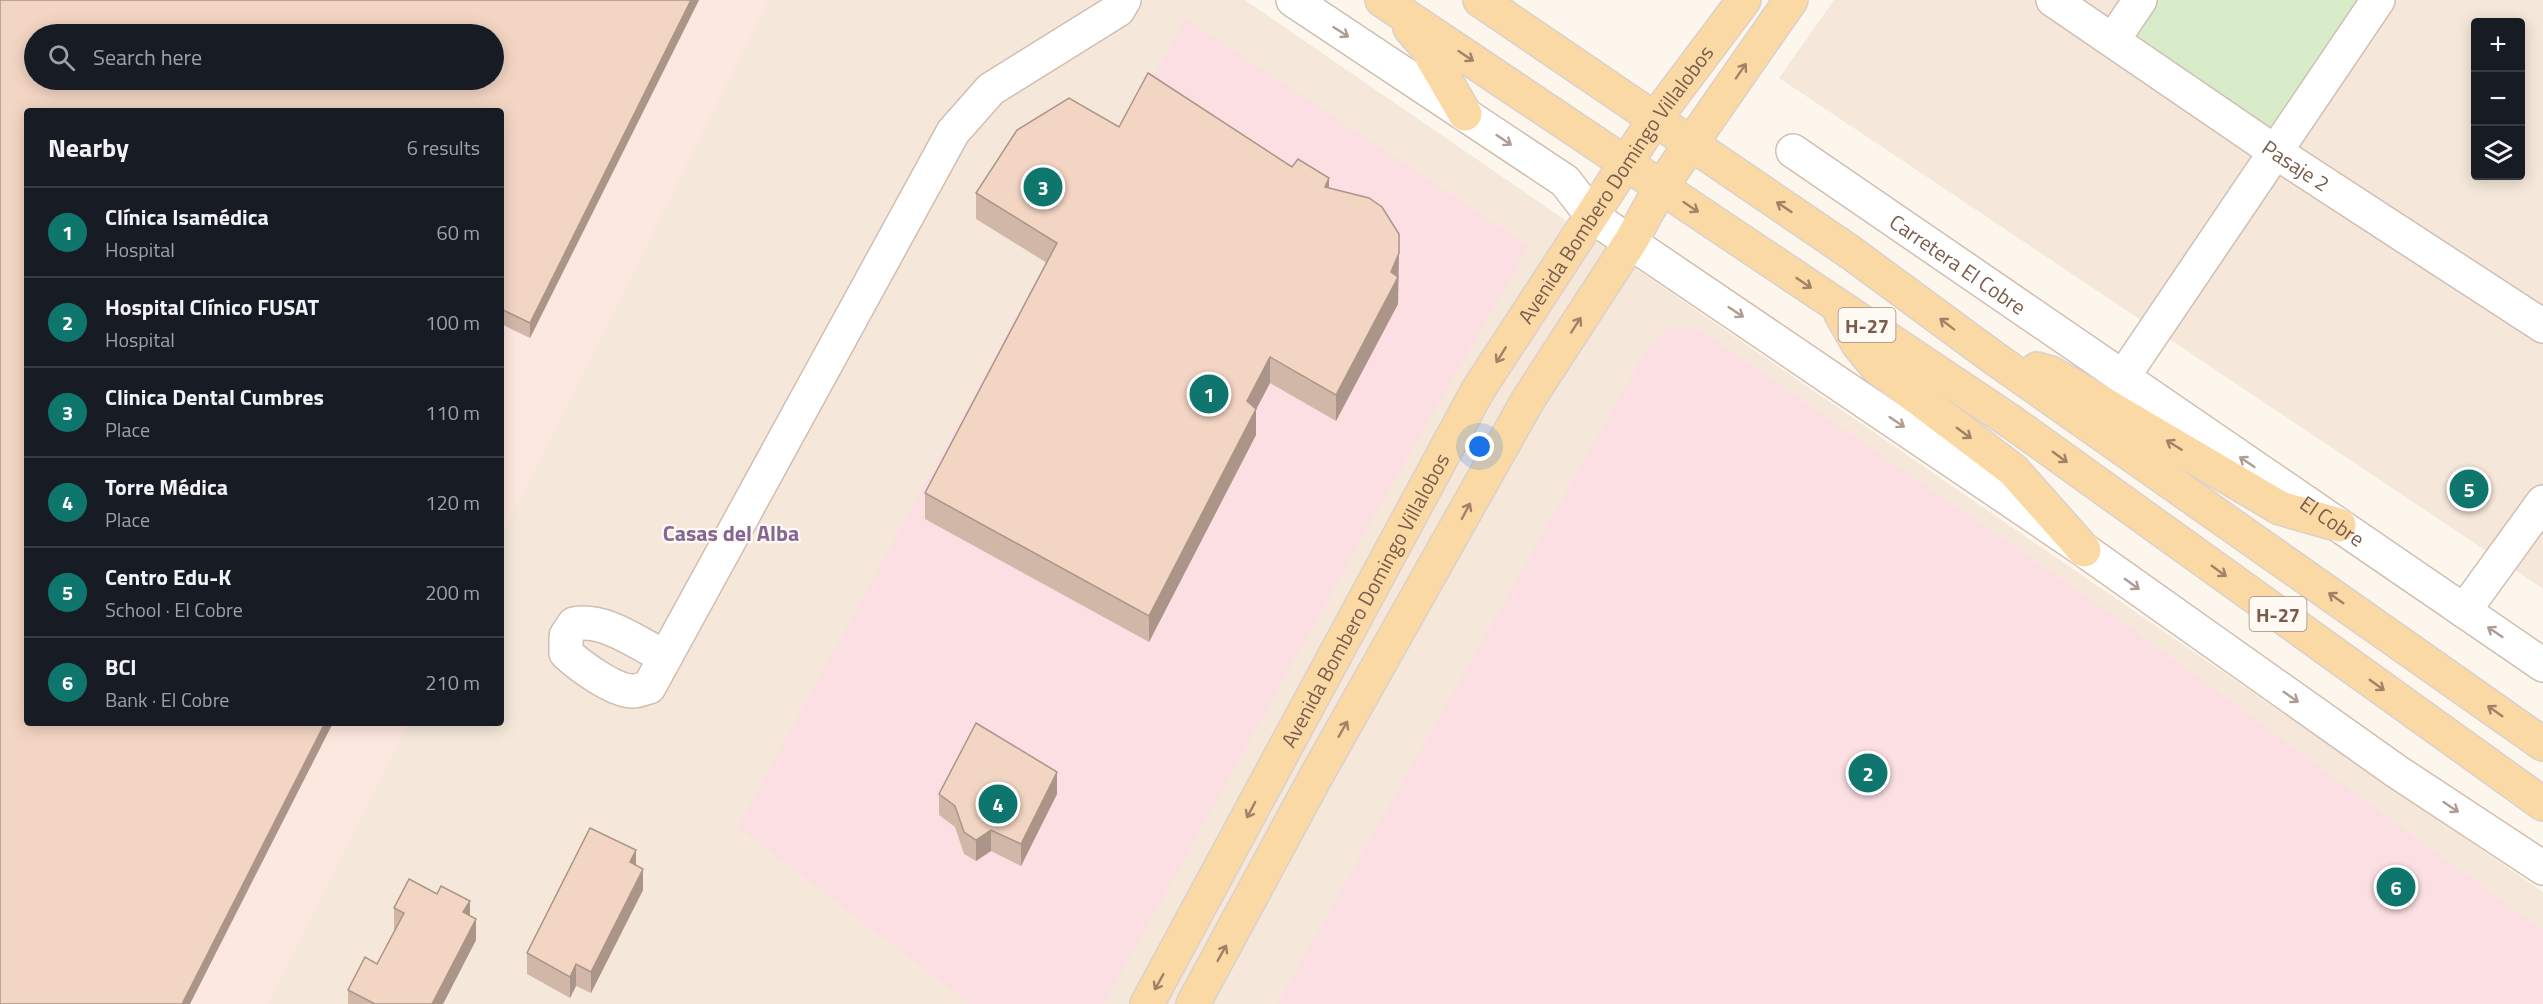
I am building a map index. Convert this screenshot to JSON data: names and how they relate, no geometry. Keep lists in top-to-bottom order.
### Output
{
  "streets": {
    "main road": ["Avenida Bombero Domingo Villalobos", "H-27"],
    "street": ["Pasaje 2", "Carretera El Cobre", "El Cobre"]
  },
  "crossings": [
    ["Avenida Bombero Domingo Villalobos", "H-27"],
    ["Carretera El Cobre", "El Cobre"]
  ],
  "districts": ["Casas del Alba"],
  "page": {
    "map_buttons": ["+", "−"],
    "search": "Search here",
    "heading": ["Nearby", "6 results"],
    "pins": [
      "3",
      "1",
      "5",
      "2",
      "4",
      "6"
    ],
    "list": [
      {
        "mark": "1",
        "name": "Clínica Isamédica",
        "note": "Hospital",
        "value": "60 m"
      },
      {
        "mark": "2",
        "name": "Hospital Clínico FUSAT",
        "note": "Hospital",
        "value": "100 m"
      },
      {
        "mark": "3",
        "name": "Clinica Dental Cumbres",
        "note": "Place",
        "value": "110 m"
      },
      {
        "mark": "4",
        "name": "Torre Médica",
        "note": "Place",
        "value": "120 m"
      },
      {
        "mark": "5",
        "name": "Centro Edu-K",
        "note": "School · El Cobre",
        "value": "200 m"
      },
      {
        "mark": "6",
        "name": "BCI",
        "note": "Bank · El Cobre",
        "value": "210 m"
      }
    ]
  }
}
